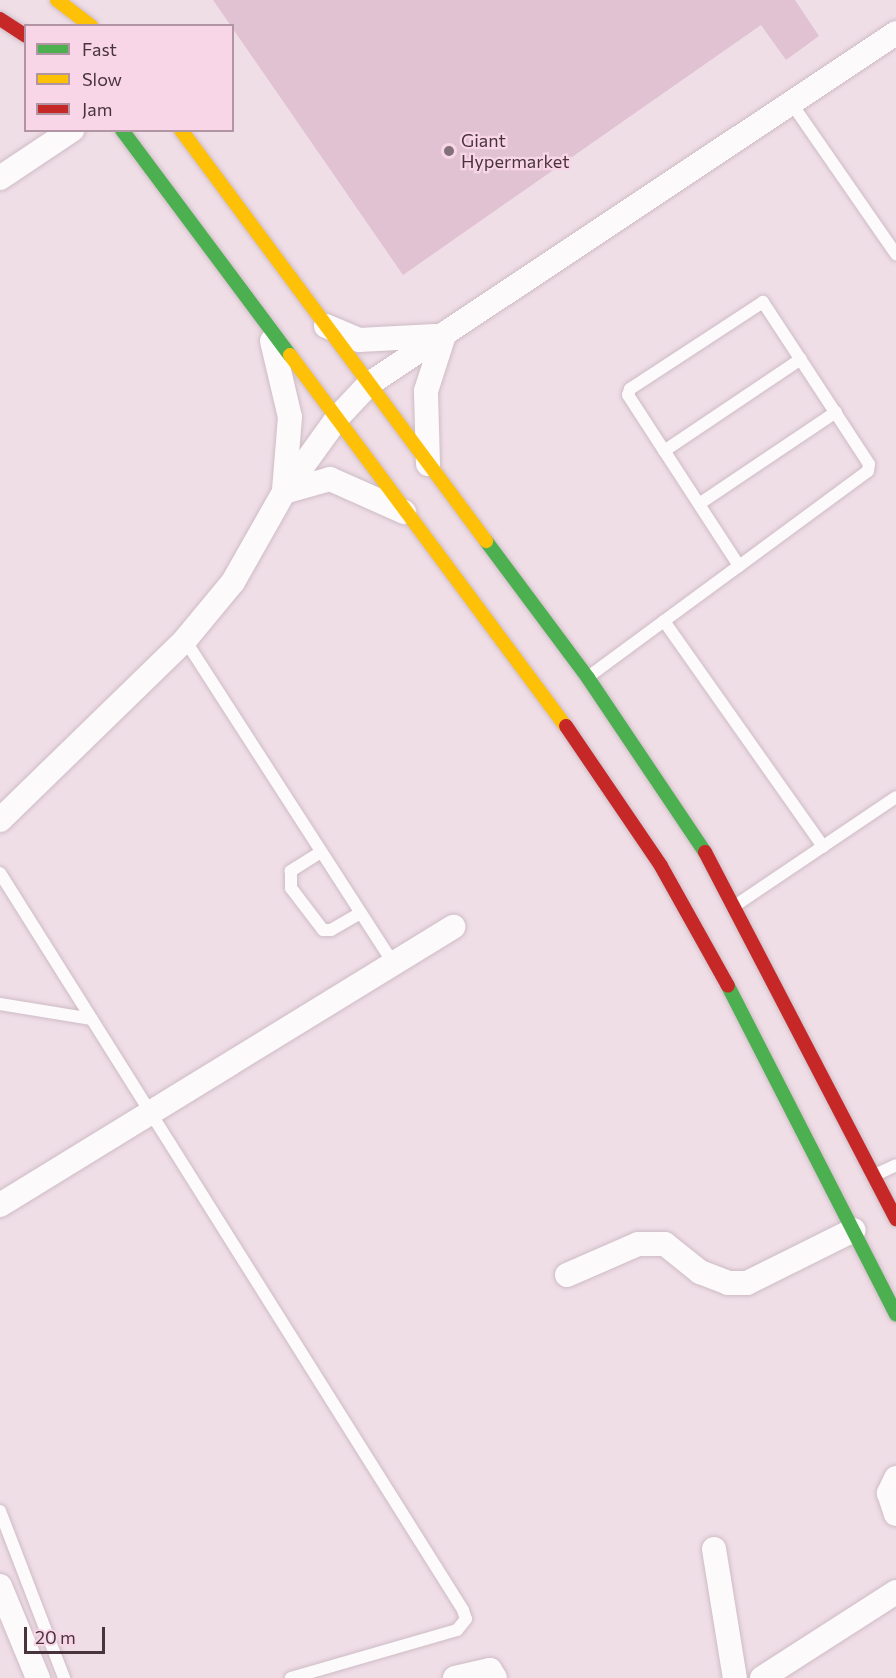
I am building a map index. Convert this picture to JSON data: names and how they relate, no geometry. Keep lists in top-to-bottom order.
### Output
{
  "places": ["Giant Hypermarket"],
  "legend": ["Fast", "Slow", "Jam"],
  "scale_bar": "20 m"
}
